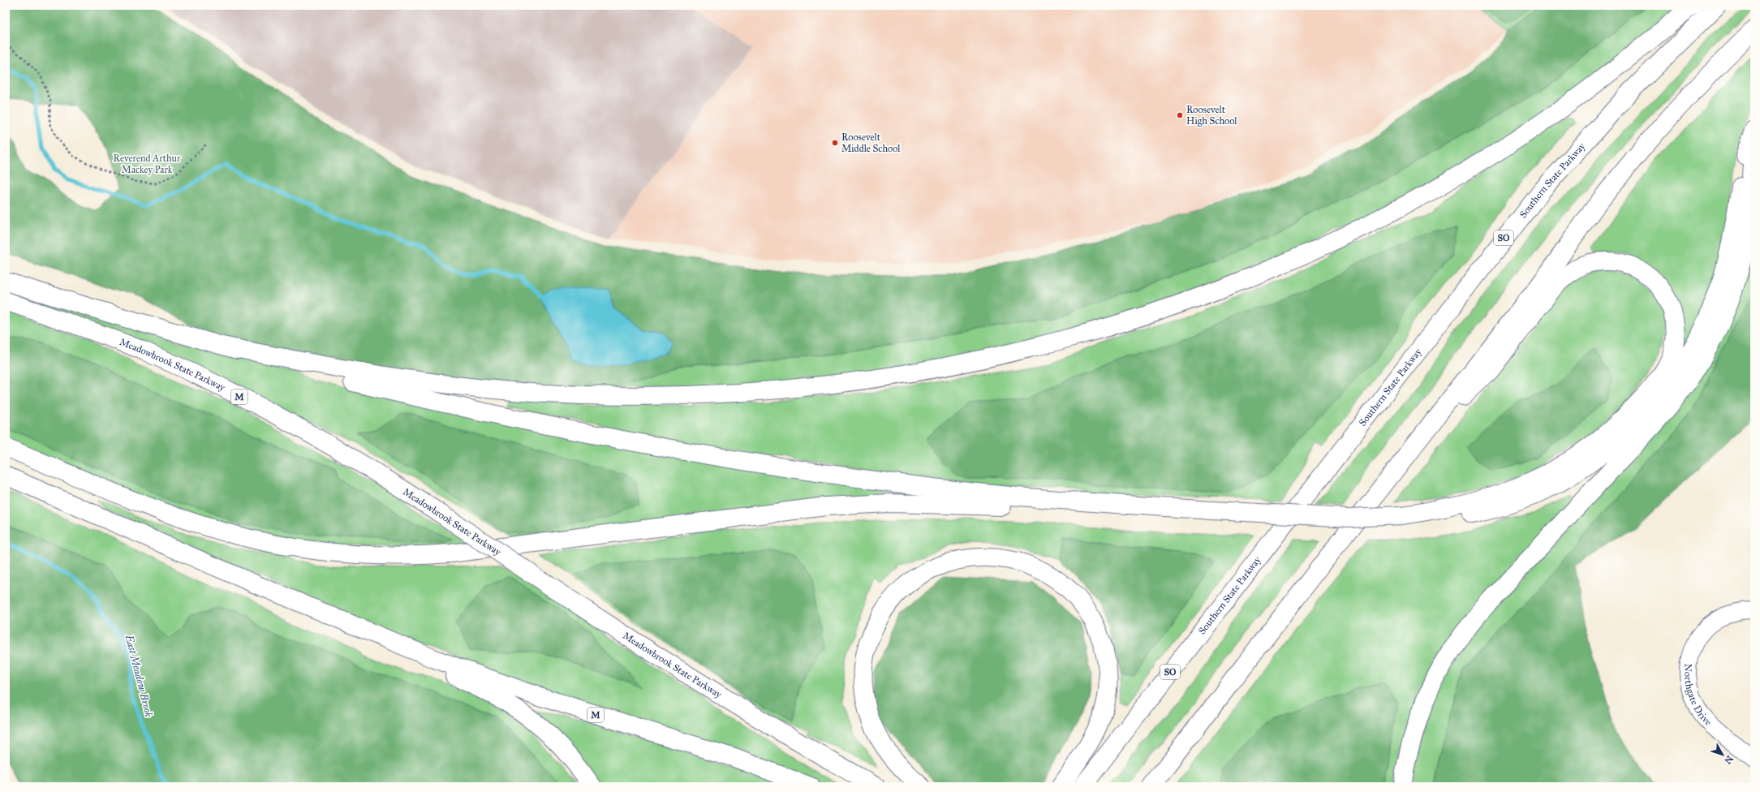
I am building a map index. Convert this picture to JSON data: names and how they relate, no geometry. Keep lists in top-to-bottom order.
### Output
{
  "streets": {
    "highway": [
      "Southern State Parkway",
      "SO",
      "Meadowbrook State Parkway",
      "M"
    ],
    "street": ["Northgate Drive"]
  },
  "water": ["East Meadow Brook"],
  "parks": ["Reverend Arthur Mackey Park"],
  "places": ["Roosevelt High School", "Roosevelt Middle School"],
  "north": "bottom right"
}
